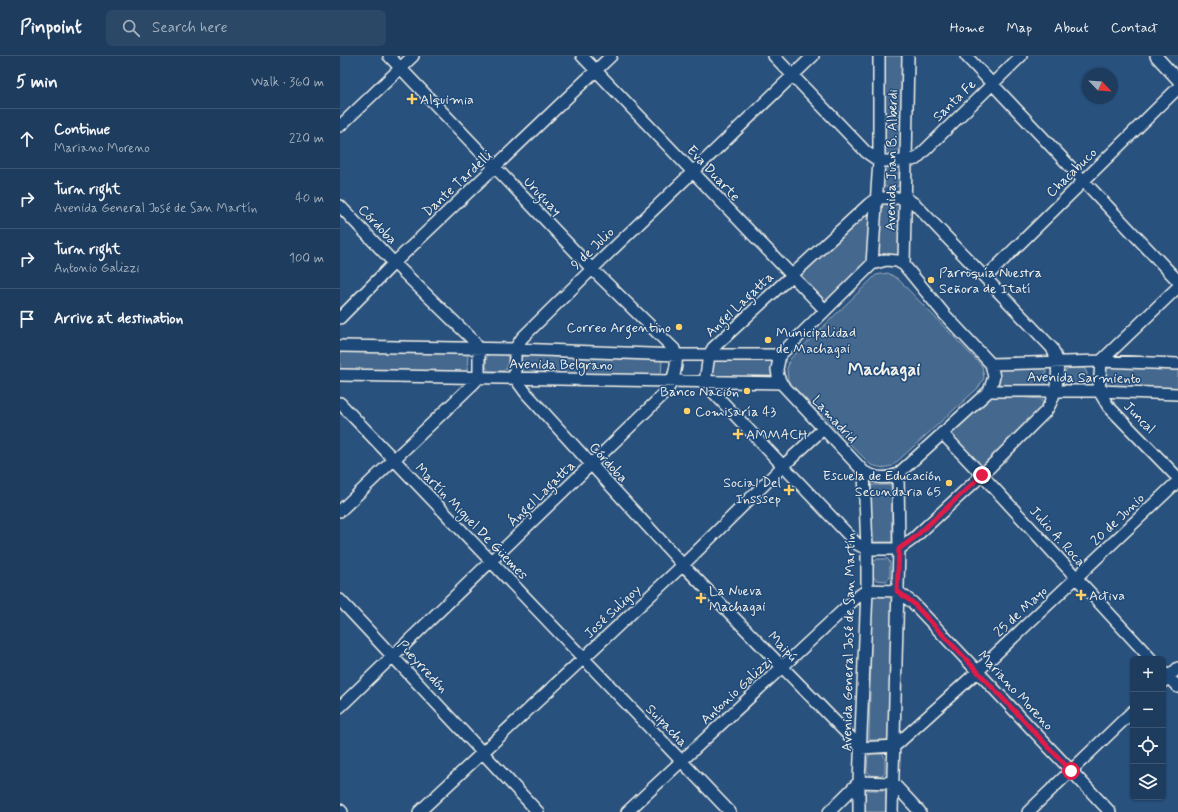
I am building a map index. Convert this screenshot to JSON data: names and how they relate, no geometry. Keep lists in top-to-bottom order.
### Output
{
  "streets": {
    "street": [
      "Santa Fe",
      "Avenida Juan B. Alberdi",
      "Chacabuco",
      "Eva Duarte",
      "Dante Tardelli",
      "Uruguay",
      "Córdoba",
      "9 de Julio",
      "Angel Lagatta",
      "Avenida Belgrano",
      "Avenida Sarmiento",
      "Juncal",
      "Lamadrid",
      "Ángel Lagatta",
      "20 de Junio",
      "Martín Miguel De Güemes",
      "Julio A. Roca",
      "José Suligoy",
      "25 de Mayo",
      "Avenida General José de San Martín",
      "Maipú",
      "Pueyrredón",
      "Antonio Galizzi",
      "Mariano Moreno",
      "Suipacha"
    ]
  },
  "crossings": [
    ["Santa Fe", "Avenida Juan B. Alberdi"],
    ["Eva Duarte", "Dante Tardelli"],
    ["Eva Duarte", "9 de Julio"],
    ["Eva Duarte", "Angel Lagatta"],
    ["Dante Tardelli", "Uruguay"],
    ["Dante Tardelli", "Córdoba"],
    ["Uruguay", "9 de Julio"],
    ["Uruguay", "Avenida Belgrano"],
    ["Córdoba", "Avenida Belgrano"],
    ["Córdoba", "Ángel Lagatta"],
    ["Córdoba", "José Suligoy"],
    ["Córdoba", "Maipú"],
    ["9 de Julio", "Avenida Belgrano"],
    ["Angel Lagatta", "Avenida Belgrano"],
    ["Avenida Belgrano", "Lamadrid"],
    ["Avenida Belgrano", "Ángel Lagatta"],
    ["Avenida Sarmiento", "Juncal"],
    ["Juncal", "20 de Junio"],
    ["Lamadrid", "José Suligoy"],
    ["Lamadrid", "Avenida General José de San Martín"],
    ["Ángel Lagatta", "Martín Miguel De Güemes"],
    ["Ángel Lagatta", "Pueyrredón"],
    ["20 de Junio", "Julio A. Roca"],
    ["20 de Junio", "25 de Mayo"],
    ["Martín Miguel De Güemes", "José Suligoy"],
    ["Martín Miguel De Güemes", "Suipacha"],
    ["Julio A. Roca", "25 de Mayo"],
    ["José Suligoy", "Maipú"],
    ["José Suligoy", "Pueyrredón"],
    ["José Suligoy", "Suipacha"],
    ["25 de Mayo", "Mariano Moreno"],
    ["Avenida General José de San Martín", "Maipú"],
    ["Avenida General José de San Martín", "Antonio Galizzi"],
    ["Maipú", "Antonio Galizzi"],
    ["Antonio Galizzi", "Suipacha"]
  ],
  "districts": ["Machagai"],
  "places": {
    "health": [
      "Alquimia",
      "AMMACH",
      "Social Del Insssep",
      "Activa",
      "La Nueva Machagai"
    ],
    "other": [
      "Parroquía Nuestra Señora de Itatí",
      "Correo Argentino",
      "Municipalidad de Machagai",
      "Banco Nación",
      "Comisaría 43",
      "Escuela de Educación Secundaria 65"
    ]
  },
  "north": "bottom right",
  "page": {
    "header": "Pinpoint",
    "search": "Search here",
    "nav": [
      "Home",
      "Map",
      "About",
      "Contact"
    ],
    "heading": ["5 min", "Walk · 360 m"],
    "list": [
      ["Continue", "Mariano Moreno", "220 m"],
      ["Turn right", "Avenida General José de San Martín", "40 m"],
      ["Turn right", "Antonio Galizzi", "100 m"],
      "Arrive at destination"
    ],
    "map_buttons": ["+", "−"]
  }
}
